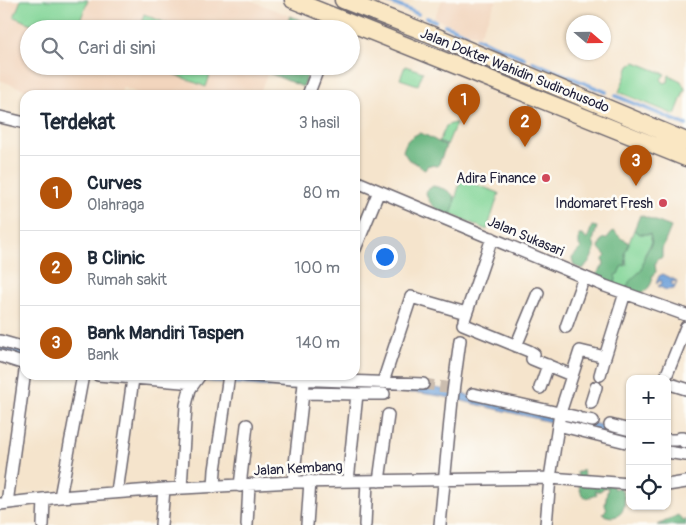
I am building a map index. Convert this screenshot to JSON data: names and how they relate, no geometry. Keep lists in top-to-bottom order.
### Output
{
  "streets": {
    "main road": ["Jalan Dokter Wahidin Sudirohusodo"],
    "street": ["Jalan Sukasari", "Jalan Kembang"]
  },
  "places": ["Adira Finance", "Indomaret Fresh"],
  "north": "right",
  "page": {
    "search": "Cari di sini",
    "pins": ["1", "2", "3"],
    "heading": ["Terdekat", "3 hasil"],
    "list": [
      {
        "mark": "1",
        "name": "Curves",
        "note": "Olahraga",
        "value": "80 m"
      },
      {
        "mark": "2",
        "name": "B Clinic",
        "note": "Rumah sakit",
        "value": "100 m"
      },
      {
        "mark": "3",
        "name": "Bank Mandiri Taspen",
        "note": "Bank",
        "value": "140 m"
      }
    ],
    "map_buttons": ["+", "−"]
  }
}
